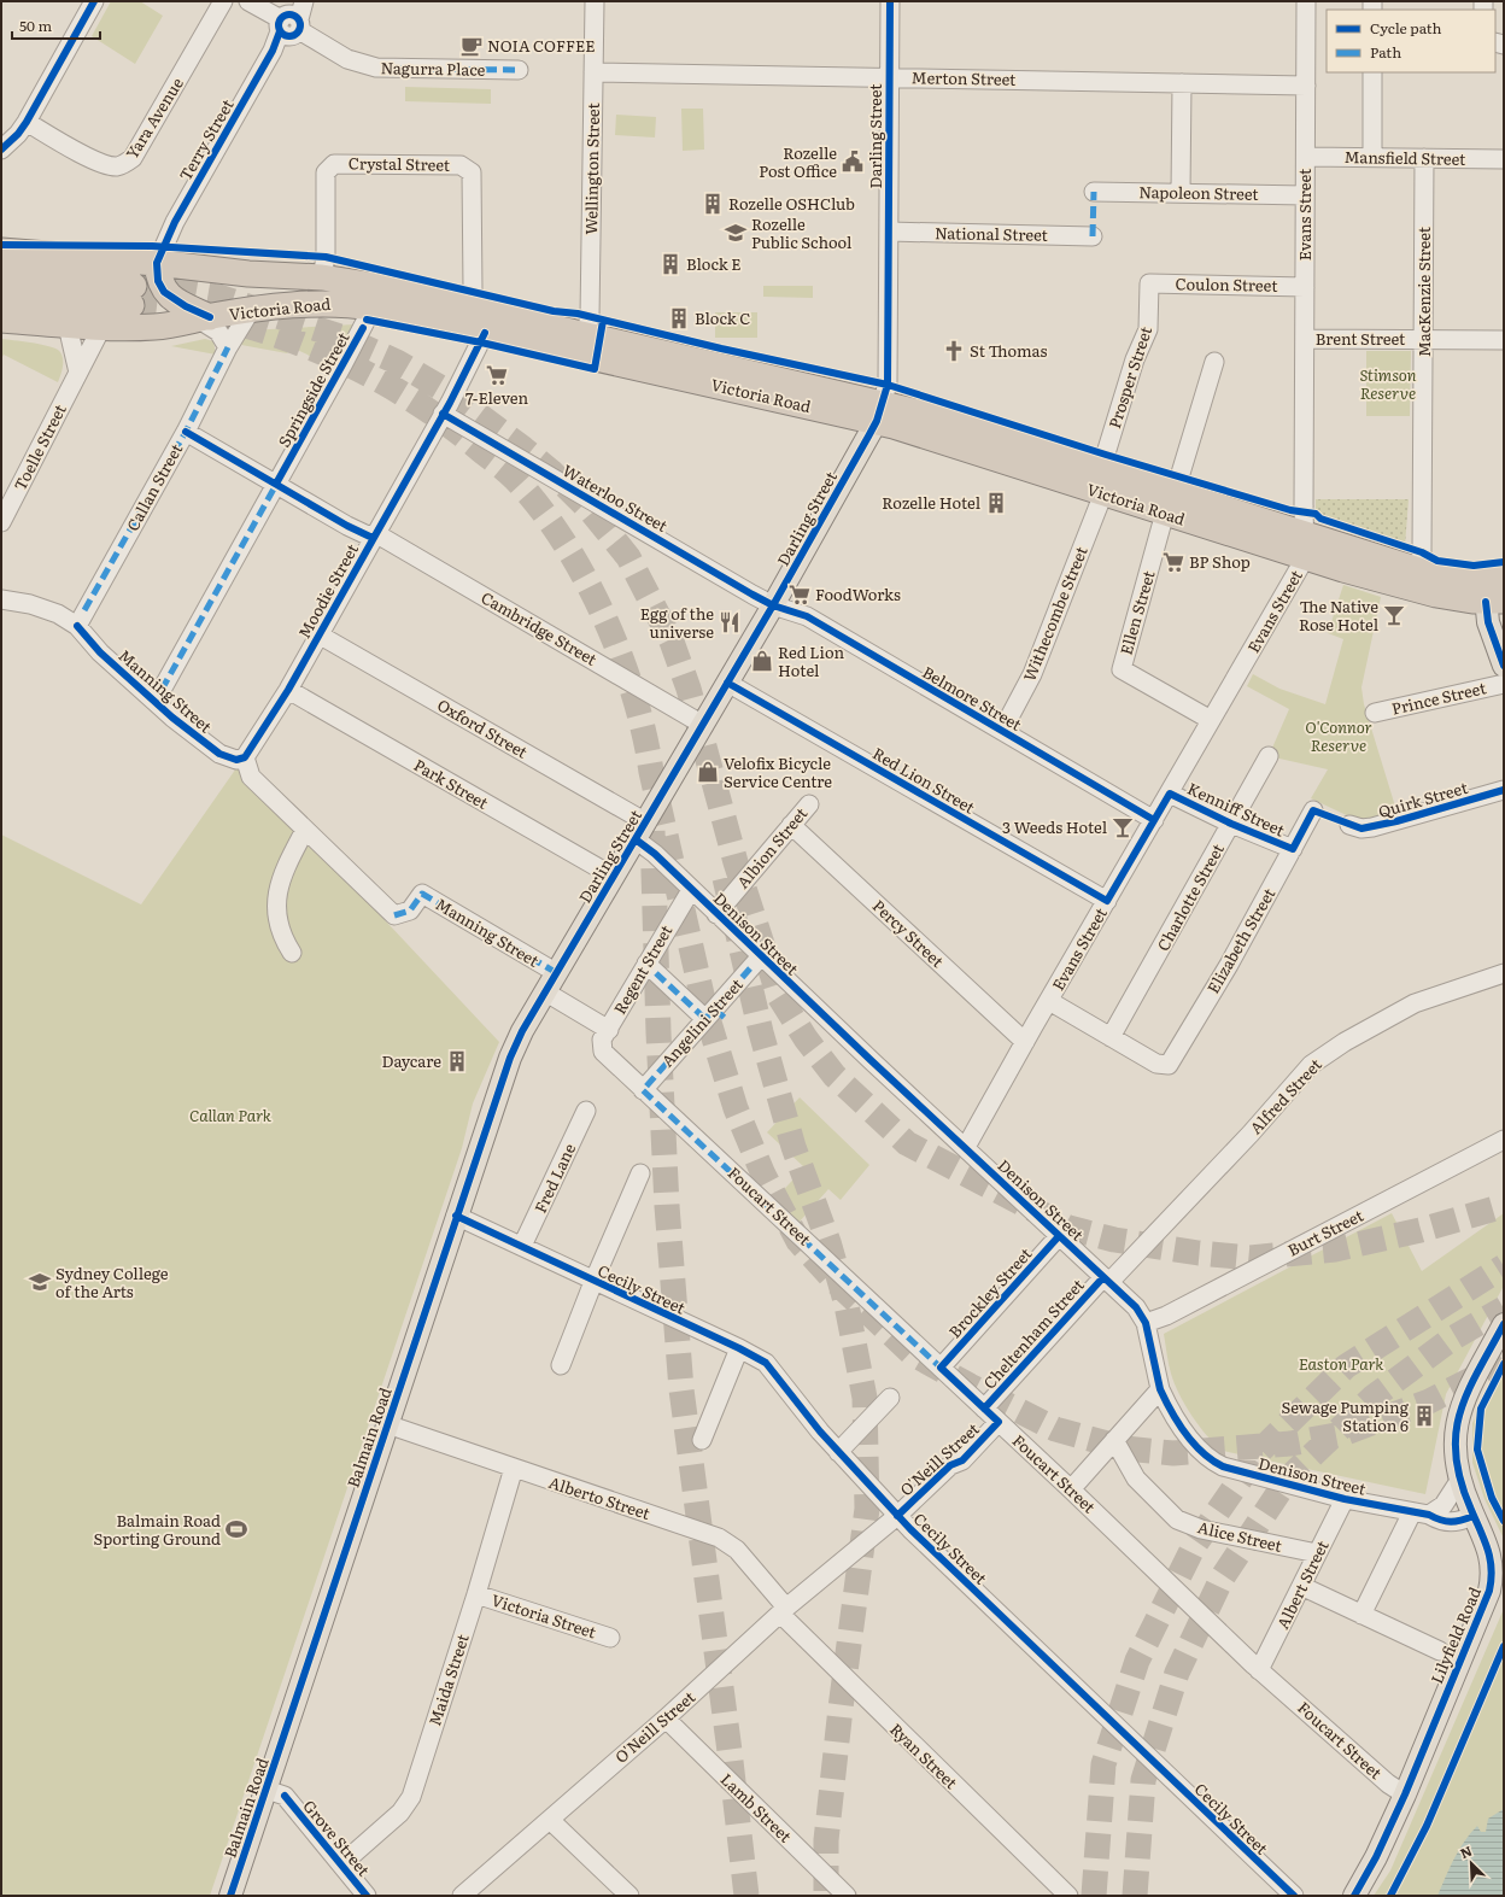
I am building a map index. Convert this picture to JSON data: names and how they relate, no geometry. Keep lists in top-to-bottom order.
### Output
{
  "streets": {
    "highway": ["Victoria Road"],
    "main road": ["Darling Street", "Balmain Road", "Lilyfield Road"],
    "street": [
      "Nagurra Place",
      "Merton Street",
      "Yara Avenue",
      "Terry Street",
      "Mansfield Street",
      "Crystal Street",
      "Wellington Street",
      "Napoleon Street",
      "Evans Street",
      "National Street",
      "Coulon Street",
      "MacKenzie Street",
      "Brent Street",
      "Prosper Street",
      "Springside Street",
      "Toelle Street",
      "Callan Street",
      "Waterloo Street",
      "Moodie Street",
      "Ellen Street",
      "Withecombe Street",
      "Cambridge Street",
      "Manning Street",
      "Belmore Street",
      "Prince Street",
      "Oxford Street",
      "Red Lion Street",
      "Park Street",
      "Quirk Street",
      "Kenniff Street",
      "Albion Street",
      "Charlotte Street",
      "Denison Street",
      "Percy Street",
      "Elizabeth Street",
      "Regent Street",
      "Angelini Street",
      "Alfred Street",
      "Fred Lane",
      "Foucart Street",
      "Burt Street",
      "Cecily Street",
      "Brockley Street",
      "Cheltenham Street",
      "O'Neill Street",
      "Alberto Street",
      "Alice Street",
      "Albert Street",
      "Victoria Street",
      "Maida Street",
      "Ryan Street",
      "Lamb Street",
      "Grove Street"
    ]
  },
  "crossings": [
    ["Nagurra Place", "Terry Street"],
    ["Merton Street", "Darling Street"],
    ["Merton Street", "Wellington Street"],
    ["Merton Street", "Evans Street"],
    ["Darling Street", "National Street"],
    ["Darling Street", "Victoria Road"],
    ["Darling Street", "Waterloo Street"],
    ["Darling Street", "Cambridge Street"],
    ["Darling Street", "Manning Street"],
    ["Darling Street", "Belmore Street"],
    ["Darling Street", "Oxford Street"],
    ["Darling Street", "Red Lion Street"],
    ["Darling Street", "Park Street"],
    ["Darling Street", "Denison Street"],
    ["Darling Street", "Balmain Road"],
    ["Terry Street", "Victoria Road"],
    ["Mansfield Street", "Evans Street"],
    ["Mansfield Street", "MacKenzie Street"],
    ["Crystal Street", "Victoria Road"],
    ["Wellington Street", "Victoria Road"],
    ["Napoleon Street", "Evans Street"],
    ["Evans Street", "Coulon Street"],
    ["Evans Street", "Victoria Road"],
    ["Evans Street", "Brent Street"],
    ["Evans Street", "Ellen Street"],
    ["Evans Street", "Belmore Street"],
    ["Evans Street", "Red Lion Street"],
    ["Evans Street", "Kenniff Street"],
    ["Evans Street", "Denison Street"],
    ["Evans Street", "Percy Street"],
    ["Coulon Street", "Prosper Street"],
    ["MacKenzie Street", "Victoria Road"],
    ["MacKenzie Street", "Brent Street"],
    ["Victoria Road", "Prosper Street"],
    ["Victoria Road", "Springside Street"],
    ["Victoria Road", "Toelle Street"],
    ["Victoria Road", "Callan Street"],
    ["Victoria Road", "Moodie Street"],
    ["Victoria Road", "Ellen Street"],
    ["Victoria Road", "Withecombe Street"],
    ["Prosper Street", "Withecombe Street"],
    ["Springside Street", "Cambridge Street"],
    ["Springside Street", "Manning Street"],
    ["Callan Street", "Cambridge Street"],
    ["Callan Street", "Manning Street"],
    ["Waterloo Street", "Moodie Street"],
    ["Waterloo Street", "Belmore Street"],
    ["Moodie Street", "Cambridge Street"],
    ["Moodie Street", "Manning Street"],
    ["Moodie Street", "Oxford Street"],
    ["Moodie Street", "Park Street"],
    ["Withecombe Street", "Belmore Street"],
    ["Oxford Street", "Denison Street"],
    ["Kenniff Street", "Charlotte Street"],
    ["Kenniff Street", "Elizabeth Street"],
    ["Albion Street", "Denison Street"],
    ["Albion Street", "Percy Street"],
    ["Charlotte Street", "Elizabeth Street"],
    ["Denison Street", "Regent Street"],
    ["Denison Street", "Angelini Street"],
    ["Denison Street", "Alfred Street"],
    ["Denison Street", "Burt Street"],
    ["Denison Street", "Brockley Street"],
    ["Denison Street", "Cheltenham Street"],
    ["Denison Street", "Albert Street"],
    ["Denison Street", "Lilyfield Road"],
    ["Regent Street", "Foucart Street"],
    ["Angelini Street", "Foucart Street"],
    ["Alfred Street", "Cheltenham Street"],
    ["Fred Lane", "Cecily Street"],
    ["Foucart Street", "Brockley Street"],
    ["Foucart Street", "Cheltenham Street"],
    ["Foucart Street", "O'Neill Street"],
    ["Foucart Street", "Albert Street"],
    ["Foucart Street", "Lilyfield Road"],
    ["Cecily Street", "Balmain Road"],
    ["Cecily Street", "O'Neill Street"],
    ["Balmain Road", "Alberto Street"],
    ["Balmain Road", "Grove Street"],
    ["O'Neill Street", "Alberto Street"],
    ["O'Neill Street", "Ryan Street"],
    ["O'Neill Street", "Lamb Street"],
    ["Alberto Street", "Maida Street"],
    ["Alberto Street", "Ryan Street"],
    ["Alice Street", "Albert Street"],
    ["Victoria Street", "Maida Street"],
    ["Maida Street", "Grove Street"]
  ],
  "parks": [
    "Stimson Reserve",
    "O'Connor Reserve",
    "Callan Park",
    "Easton Park"
  ],
  "places": {
    "cafe": ["NOIA COFFEE"],
    "public building": ["Rozelle Post Office"],
    "building": [
      "Rozelle OSHClub",
      "Block E",
      "Block C",
      "Rozelle Hotel",
      "Daycare",
      "Sewage Pumping Station 6"
    ],
    "school or university": ["Rozelle Public School", "Sydney College of the Arts"],
    "church": ["St Thomas"],
    "supermarket": ["7-Eleven", "BP Shop", "FoodWorks"],
    "bar": ["The Native Rose Hotel", "3 Weeds Hotel"],
    "restaurant": ["Egg of the universe"],
    "shop": ["Red Lion Hotel", "Velofix Bicycle Service Centre"],
    "sports": ["Balmain Road Sporting Ground"]
  },
  "legend": ["Cycle path", "Path"],
  "scale_bar": "50 m",
  "north": "top left"
}
